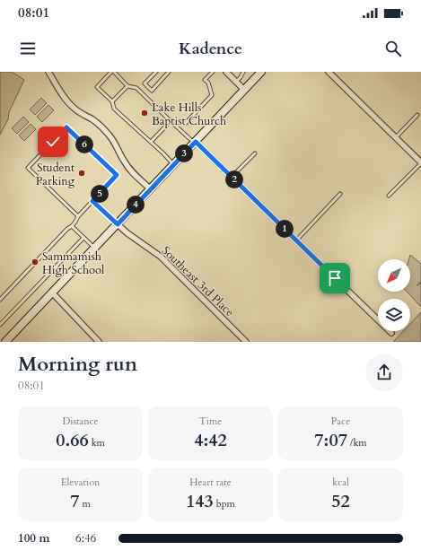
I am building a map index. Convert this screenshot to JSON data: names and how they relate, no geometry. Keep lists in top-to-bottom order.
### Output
{
  "streets": {
    "street": ["Southeast 3rd Place"]
  },
  "places": ["Lake Hills Baptist Church", "Student Parking", "Sammamish High School"],
  "north": "bottom left",
  "page": {
    "status": "08:01",
    "header": "Kadence",
    "pins": [
      "6",
      "3",
      "2",
      "5",
      "4",
      "1"
    ],
    "heading": ["Morning run", "08:01"],
    "stats": [
      ["Distance", "0.66 km"],
      ["Time", "4:42"],
      ["Pace", "7:07 /km"],
      ["Elevation", "7 m"],
      ["Heart rate", "143 bpm"],
      ["kcal", "52"]
    ],
    "list": [
      {
        "name": "100 m",
        "note": "6:46"
      }
    ]
  }
}
